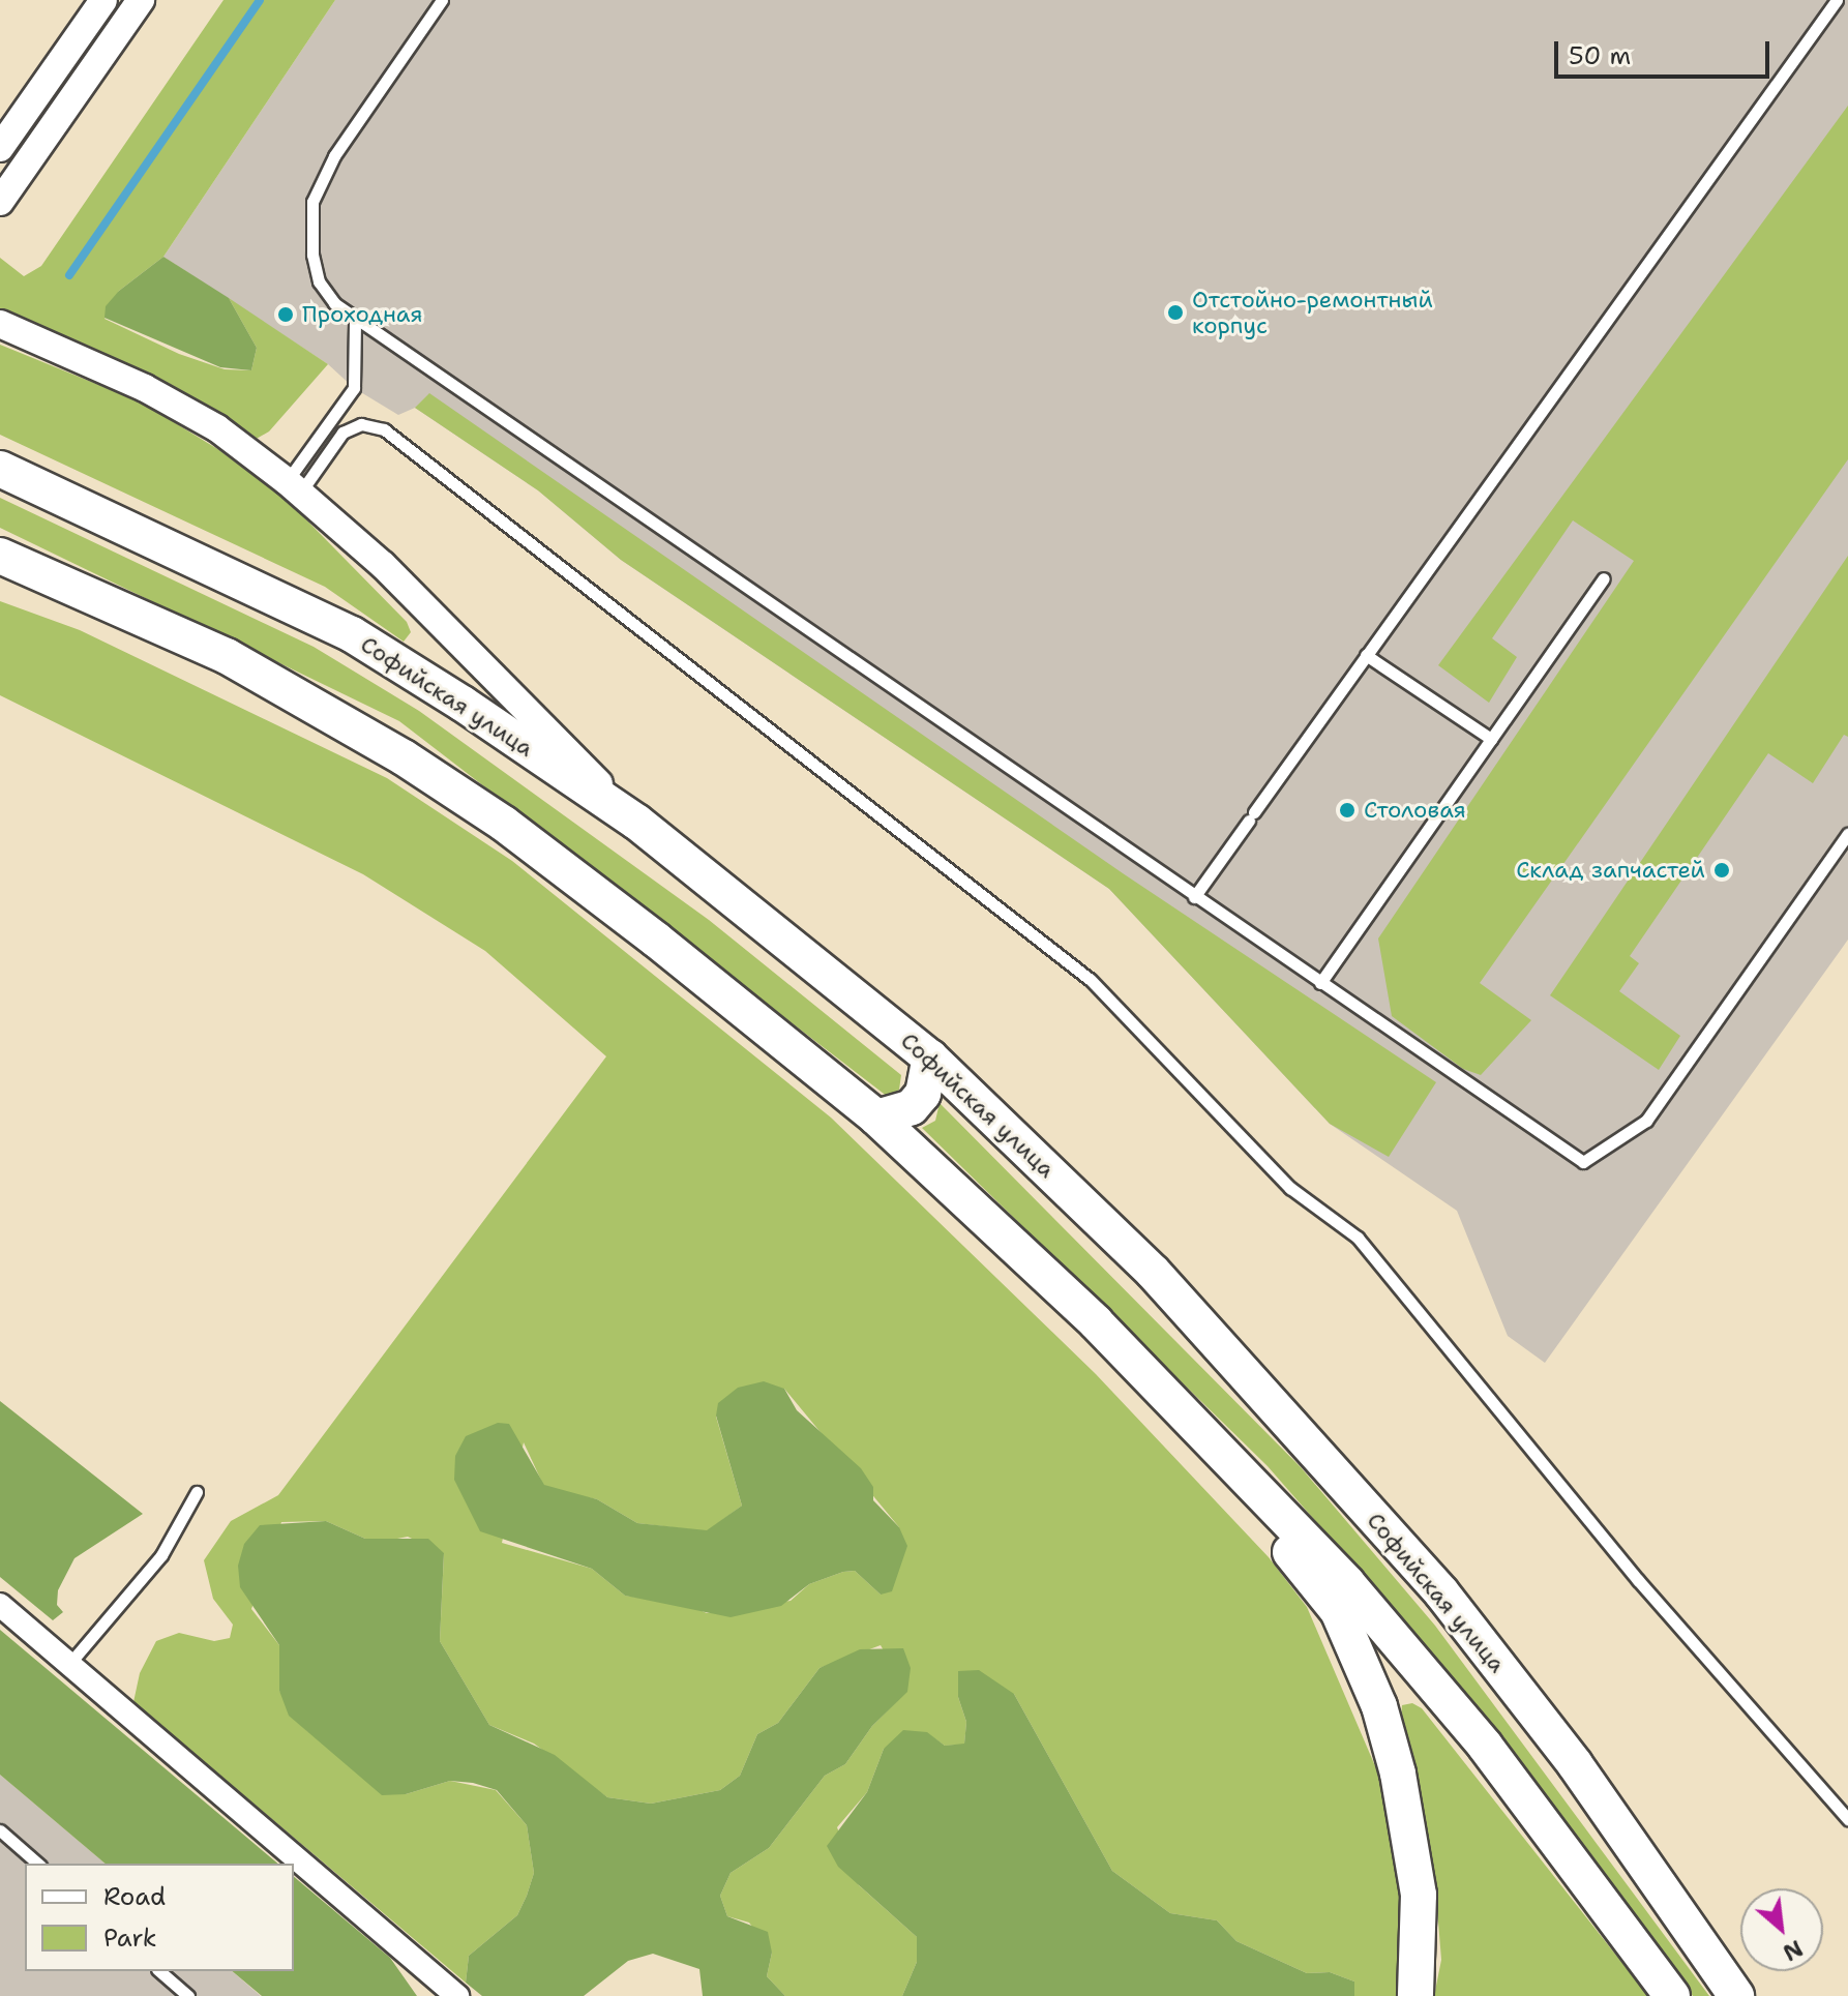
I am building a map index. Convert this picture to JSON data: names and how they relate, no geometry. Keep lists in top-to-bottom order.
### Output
{
  "streets": {
    "main road": ["Софийская улица"]
  },
  "places": [
    "Отстойно-ремонтный корпус",
    "Проходная",
    "Столовая",
    "Склад запчастей"
  ],
  "legend": ["Road", "Park"],
  "scale_bar": "50 m",
  "north": "bottom right"
}
